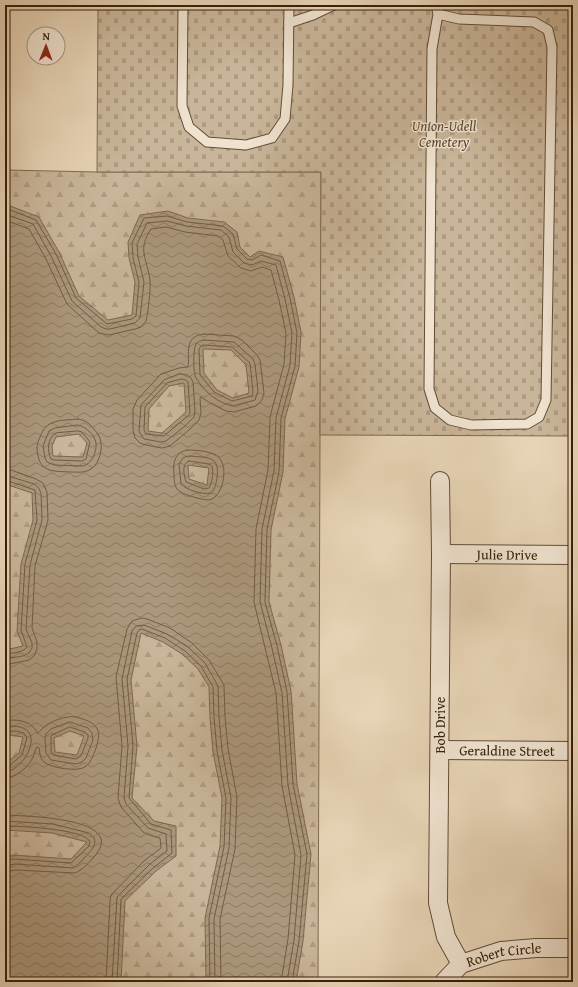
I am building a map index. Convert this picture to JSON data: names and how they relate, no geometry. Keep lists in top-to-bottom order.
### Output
{
  "streets": {
    "street": [
      "Julie Drive",
      "Bob Drive",
      "Geraldine Street",
      "Robert Circle"
    ]
  },
  "crossings": [
    ["Julie Drive", "Bob Drive"],
    ["Bob Drive", "Geraldine Street"],
    ["Bob Drive", "Robert Circle"]
  ],
  "parks": ["Union-Udell Cemetery"],
  "north": "top"
}
